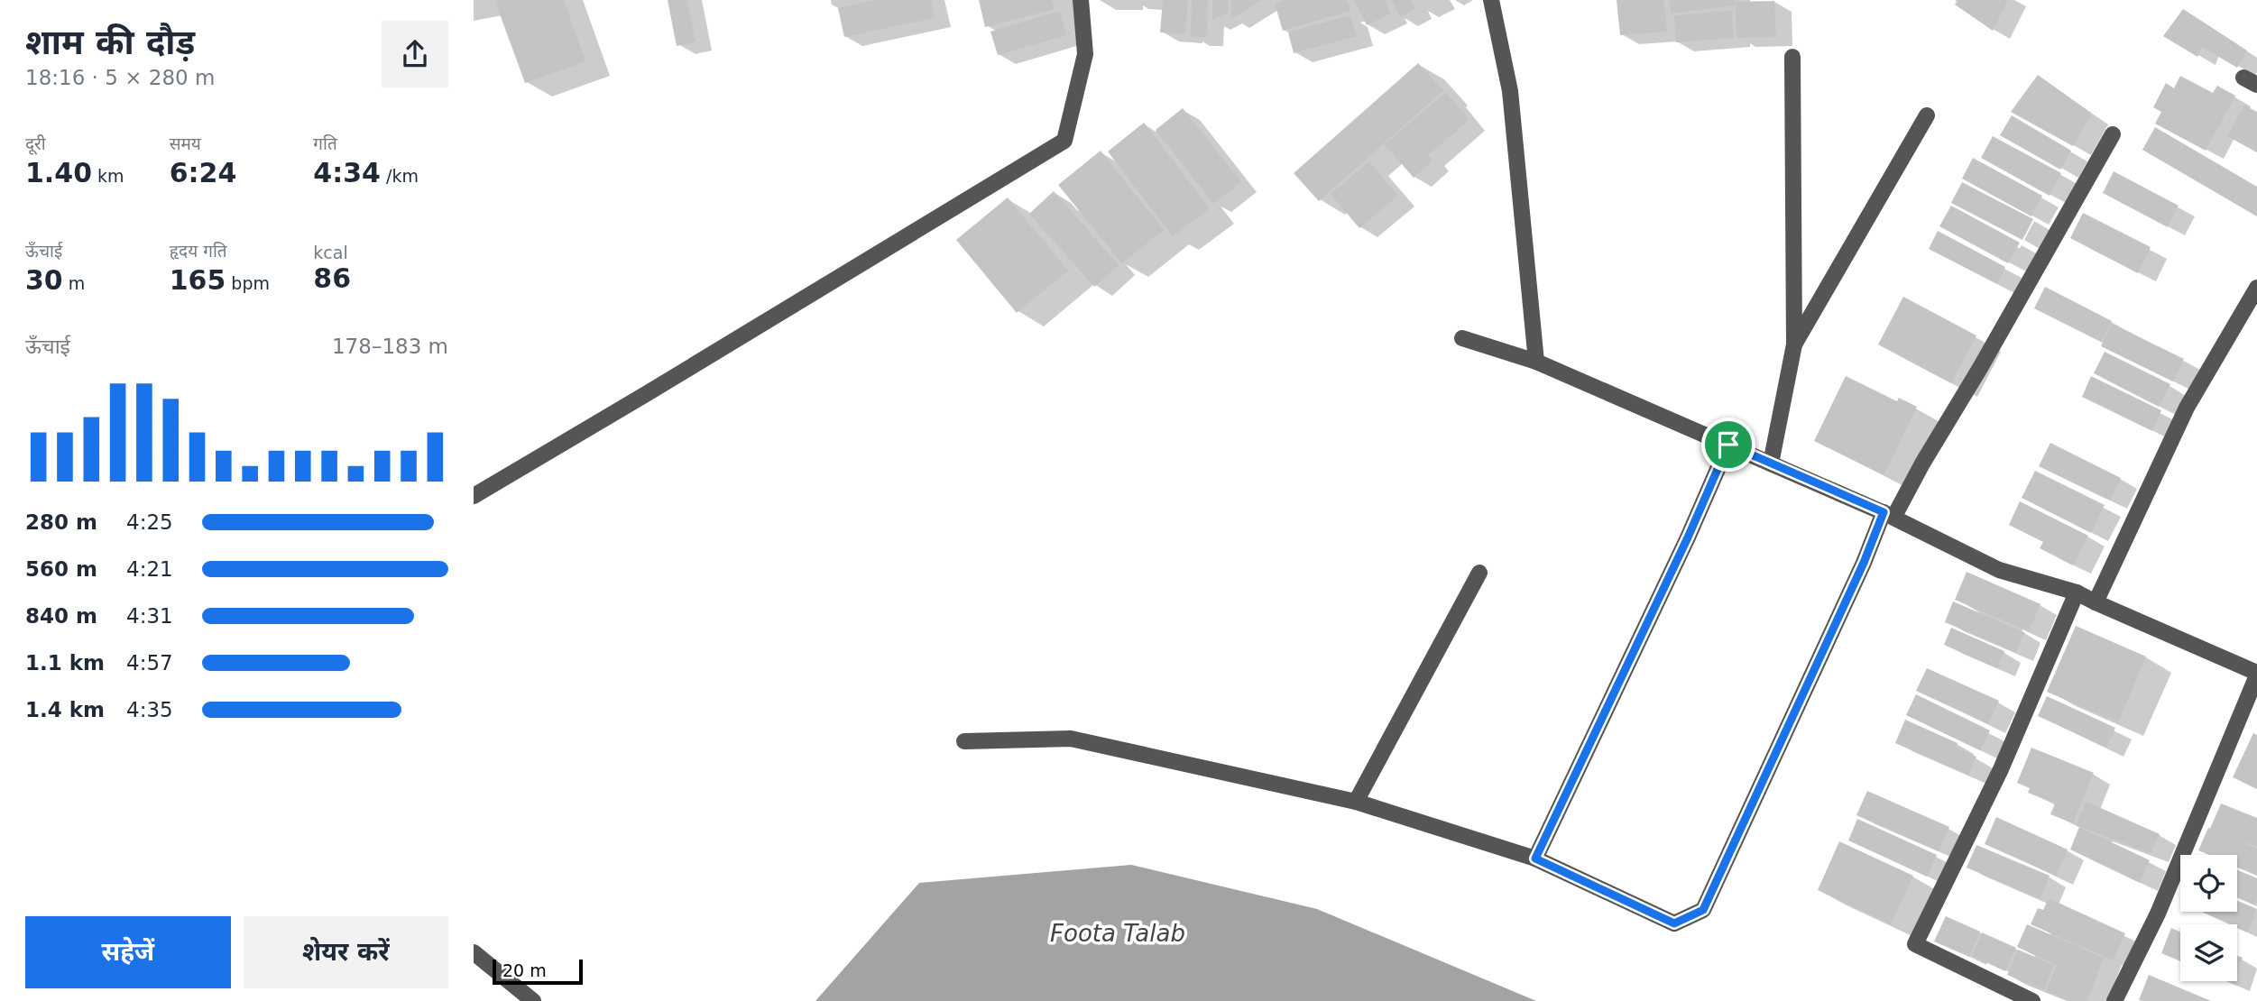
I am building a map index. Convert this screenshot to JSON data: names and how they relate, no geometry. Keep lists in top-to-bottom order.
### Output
{
  "water": ["Foota Talab"],
  "scale_bar": "20 m",
  "page": {
    "heading": ["शाम की दौड़", "18:16 · 5 × 280 m"],
    "stats": [
      ["दूरी", "1.40 km"],
      ["समय", "6:24"],
      ["गति", "4:34 /km"],
      ["ऊँचाई", "30 m"],
      ["हृदय गति", "165 bpm"],
      ["kcal", "86"]
    ],
    "chart": ["ऊँचाई", "178–183 m"],
    "list": [
      {
        "name": "280 m",
        "note": "4:25"
      },
      {
        "name": "560 m",
        "note": "4:21"
      },
      {
        "name": "840 m",
        "note": "4:31"
      },
      {
        "name": "1.1 km",
        "note": "4:57"
      },
      {
        "name": "1.4 km",
        "note": "4:35"
      }
    ],
    "buttons": ["सहेजें", "शेयर करें"],
    "scale": "20 m"
  }
}
